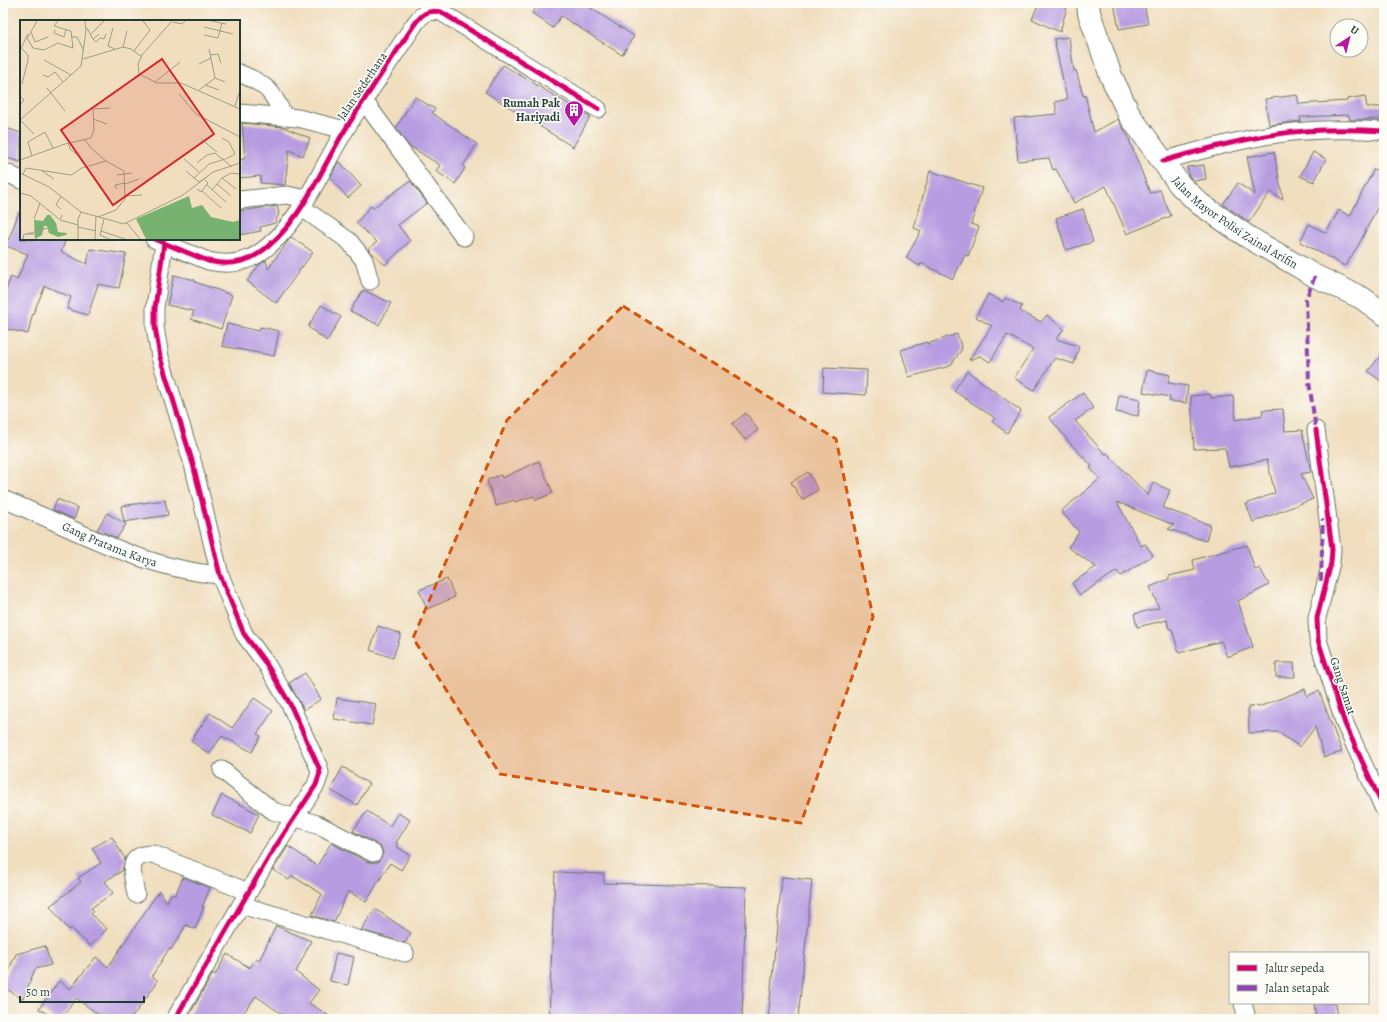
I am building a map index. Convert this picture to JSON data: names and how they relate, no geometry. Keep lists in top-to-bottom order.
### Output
{
  "streets": {
    "main road": ["Jalan Mayor Polisi Zainal Arifin"],
    "street": ["Jalan Sederhana", "Gang Pratama Karya", "Gang Samat"]
  },
  "places": {
    "building": ["Rumah Pak Hariyadi"]
  },
  "legend": ["Jalur sepeda", "Jalan setapak"],
  "scale_bar": "50 m",
  "north": "top right"
}
